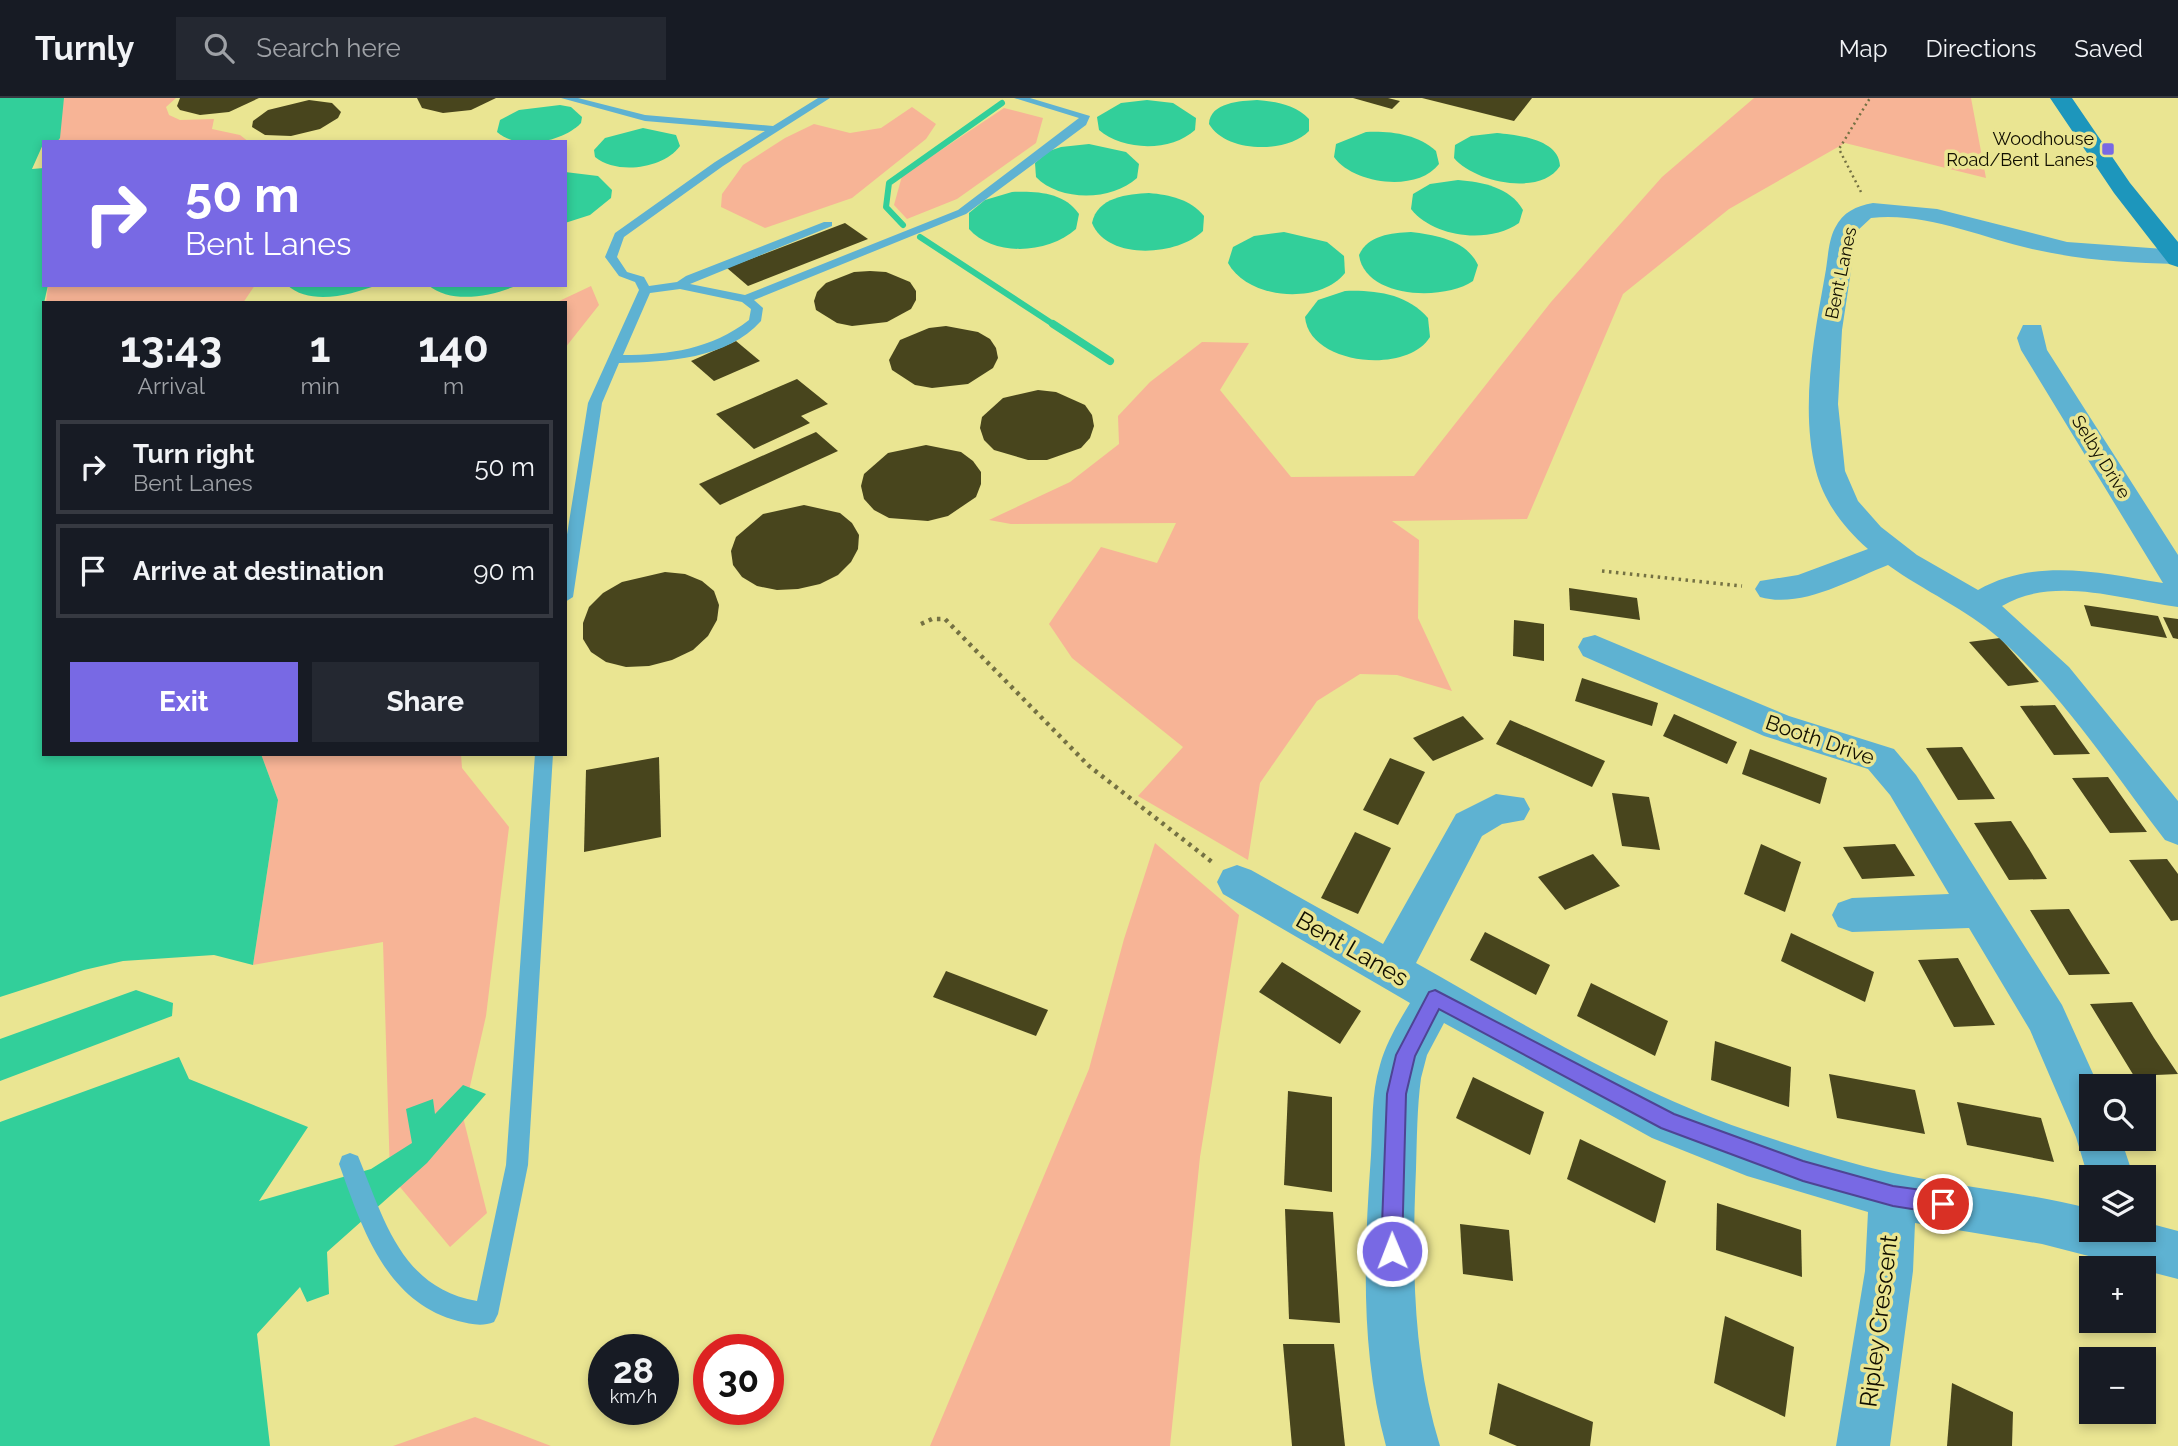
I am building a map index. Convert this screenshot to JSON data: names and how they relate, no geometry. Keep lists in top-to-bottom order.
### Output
{
  "streets": {
    "street": [
      "Bent Lanes",
      "Selby Drive",
      "Booth Drive",
      "Ripley Crescent"
    ]
  },
  "crossings": [
    ["Bent Lanes", "Ripley Crescent"]
  ],
  "places": {
    "transit": ["Woodhouse Road/Bent Lanes"]
  },
  "page": {
    "header": "Turnly",
    "search": "Search here",
    "nav": ["Map", "Directions", "Saved"],
    "turn": ["50 m", "Bent Lanes"],
    "eta": [
      "13:43",
      "Arrival",
      "1",
      "min",
      "140",
      "m"
    ],
    "list": [
      {
        "name": "Turn right",
        "note": "Bent Lanes",
        "value": "50 m"
      },
      {
        "name": "Arrive at destination",
        "value": "90 m"
      }
    ],
    "buttons": ["Exit", "Share"],
    "map_buttons": ["+", "−"],
    "speed": "28 km/h",
    "limit": "30"
  }
}
